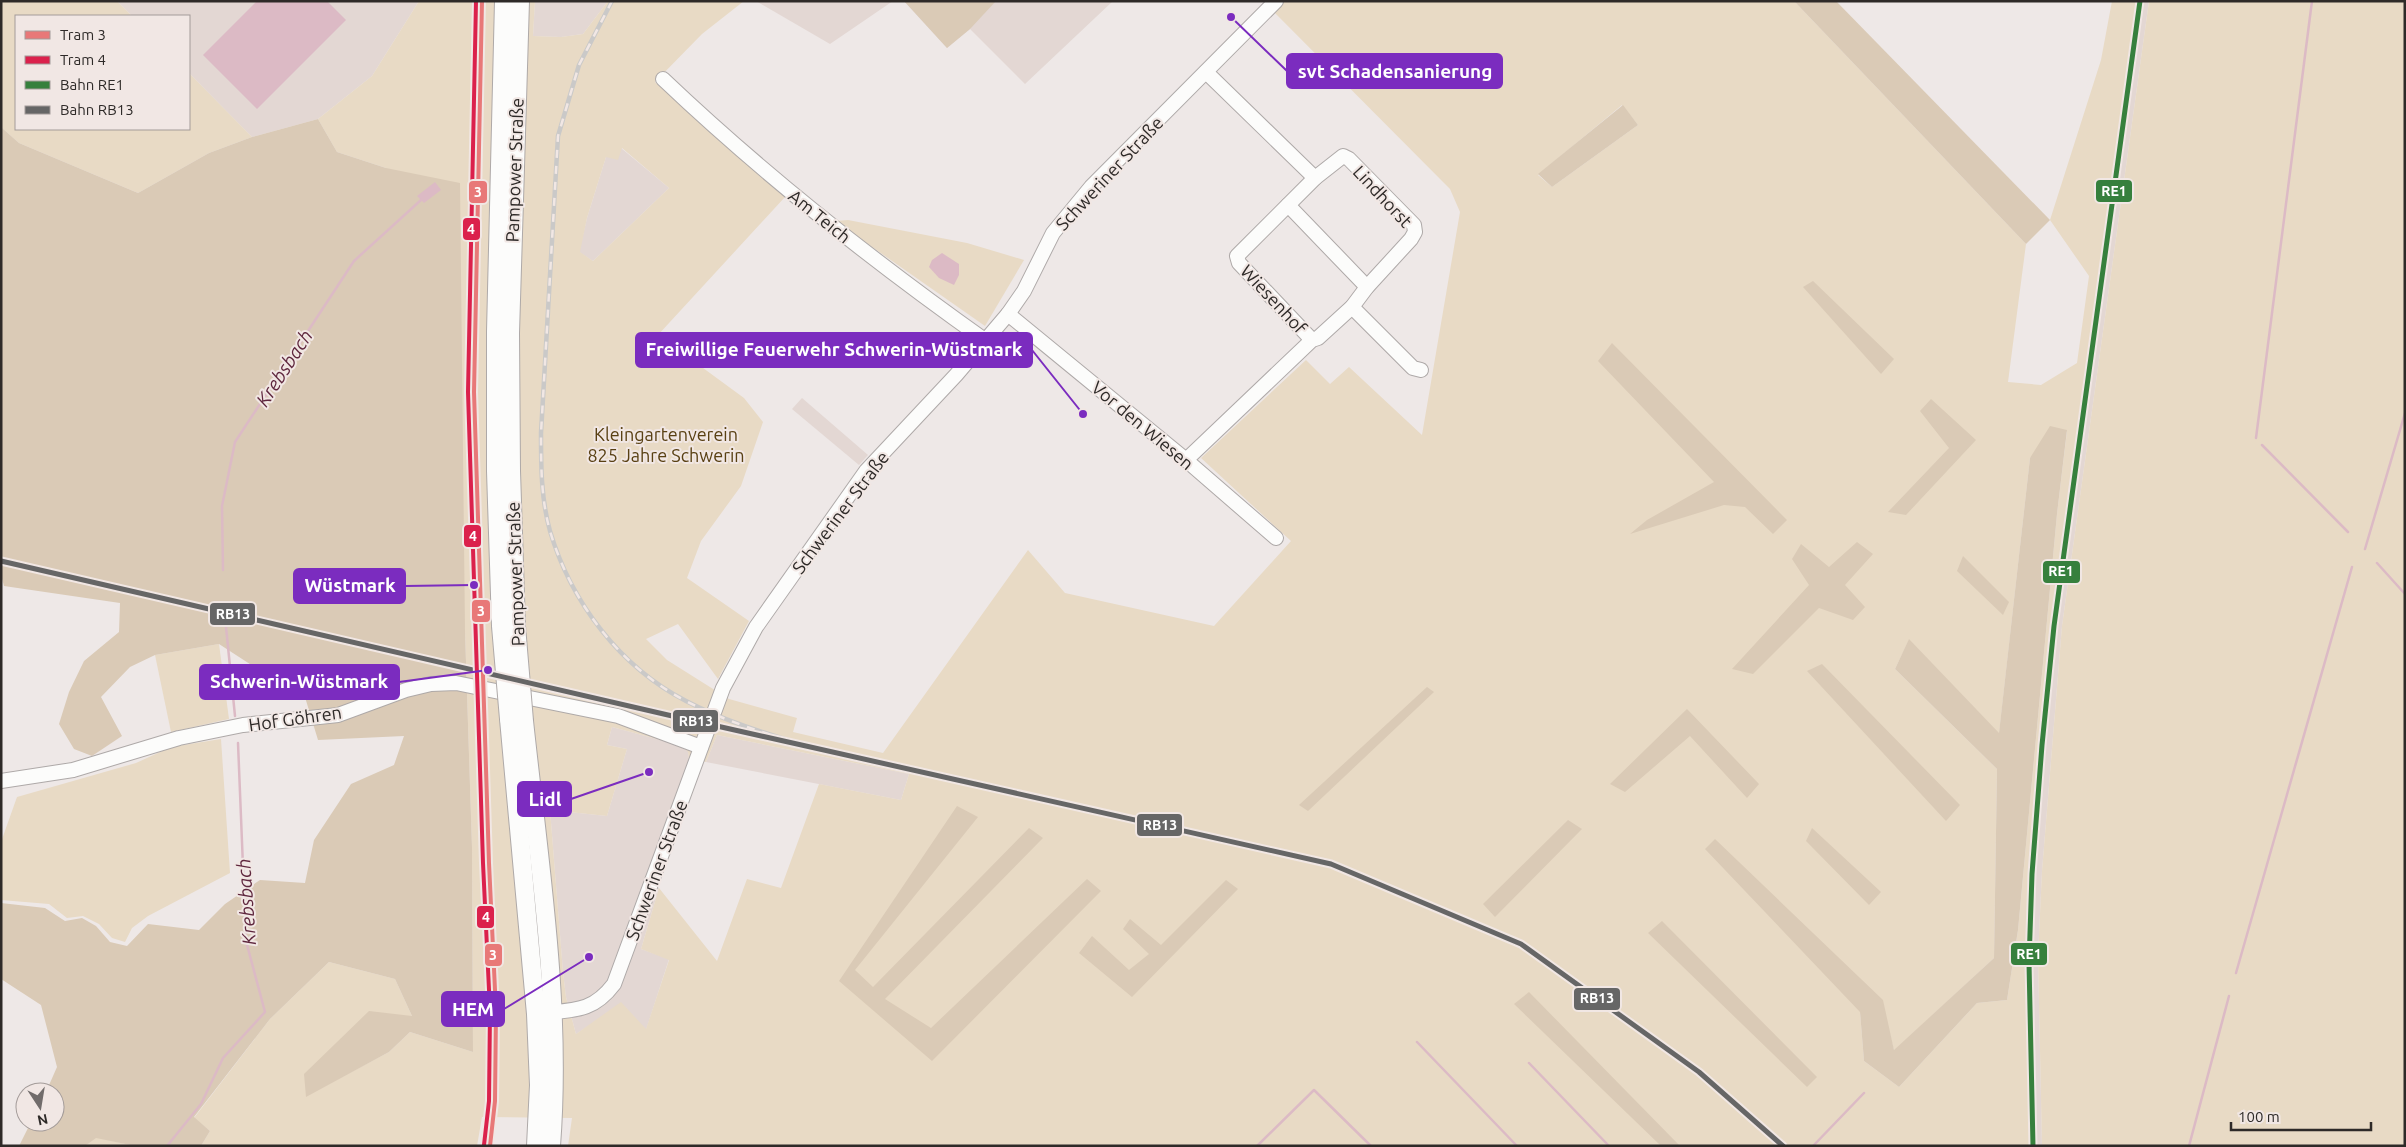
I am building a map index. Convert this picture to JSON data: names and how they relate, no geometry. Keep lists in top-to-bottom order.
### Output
{
  "streets": {
    "main road": ["Pampower Straße"],
    "street": [
      "Schweriner Straße",
      "Lindhorst",
      "Am Teich",
      "Wiesenhof",
      "Vor den Wiesen",
      "Hof Göhren"
    ]
  },
  "crossings": [
    ["Pampower Straße", "Schweriner Straße"],
    ["Schweriner Straße", "Am Teich"],
    ["Schweriner Straße", "Vor den Wiesen"],
    ["Schweriner Straße", "Hof Göhren"],
    ["Lindhorst", "Wiesenhof"],
    ["Wiesenhof", "Vor den Wiesen"]
  ],
  "water": ["Krebsbach"],
  "parks": ["Kleingartenverein 825 Jahre Schwerin"],
  "places": [
    "svt Schadensanierung",
    "Freiwillige Feuerwehr Schwerin-Wüstmark",
    "Wüstmark",
    "Schwerin-Wüstmark",
    "Lidl",
    "HEM"
  ],
  "lines": [
    "tram line 3",
    "tram line 4",
    "rail line RE1",
    "rail line RB13"
  ],
  "legend": [
    "Tram 3",
    "Tram 4",
    "Bahn RE1",
    "Bahn RB13"
  ],
  "scale_bar": "100 m",
  "north": "bottom"
}
